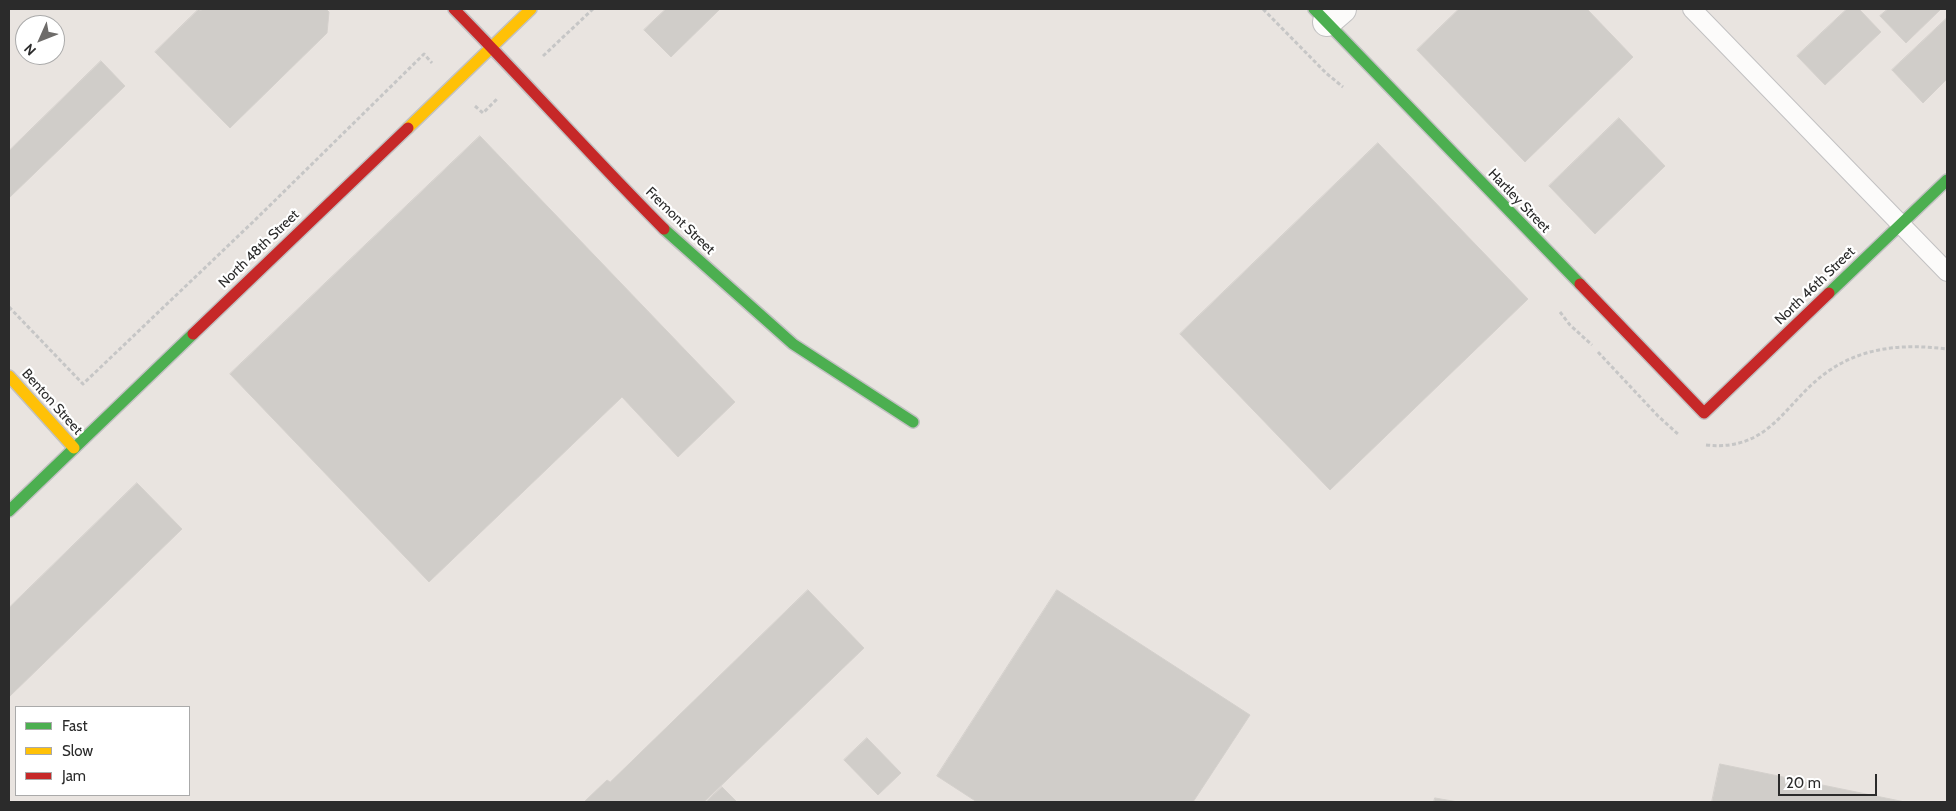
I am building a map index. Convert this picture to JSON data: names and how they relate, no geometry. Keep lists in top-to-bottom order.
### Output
{
  "streets": {
    "street": [
      "Hartley Street",
      "Fremont Street",
      "North 48th Street",
      "North 46th Street",
      "Benton Street"
    ]
  },
  "crossings": [
    ["Hartley Street", "North 46th Street"],
    ["Fremont Street", "North 48th Street"],
    ["North 48th Street", "Benton Street"]
  ],
  "legend": ["Fast", "Slow", "Jam"],
  "scale_bar": "20 m",
  "north": "bottom left"
}
